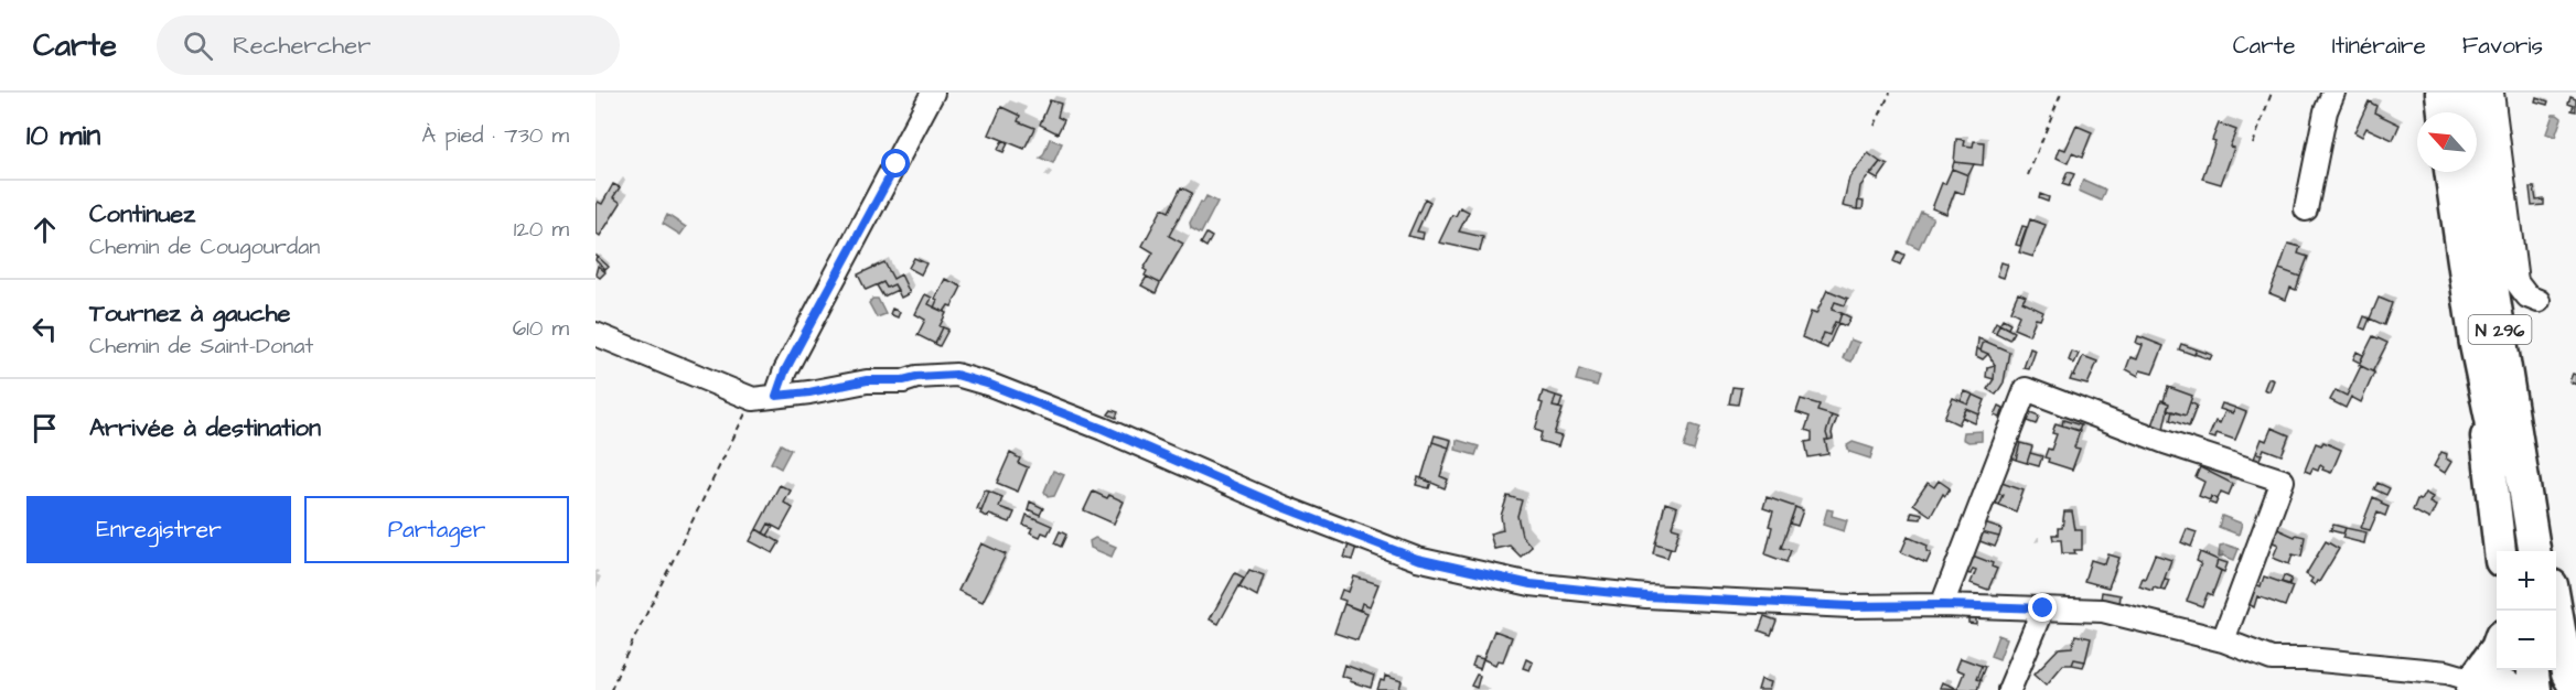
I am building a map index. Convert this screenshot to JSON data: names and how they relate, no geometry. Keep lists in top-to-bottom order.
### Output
{
  "streets": {
    "highway": ["N 296"]
  },
  "north": "top left",
  "page": {
    "header": "Carte",
    "search": "Rechercher",
    "nav": ["Carte", "Itinéraire", "Favoris"],
    "heading": ["10 min", "À pied · 730 m"],
    "list": [
      ["Continuez", "Chemin de Cougourdan", "120 m"],
      ["Tournez à gauche", "Chemin de Saint-Donat", "610 m"],
      "Arrivée à destination"
    ],
    "buttons": ["Enregistrer", "Partager"],
    "map_buttons": ["+", "−"]
  }
}
